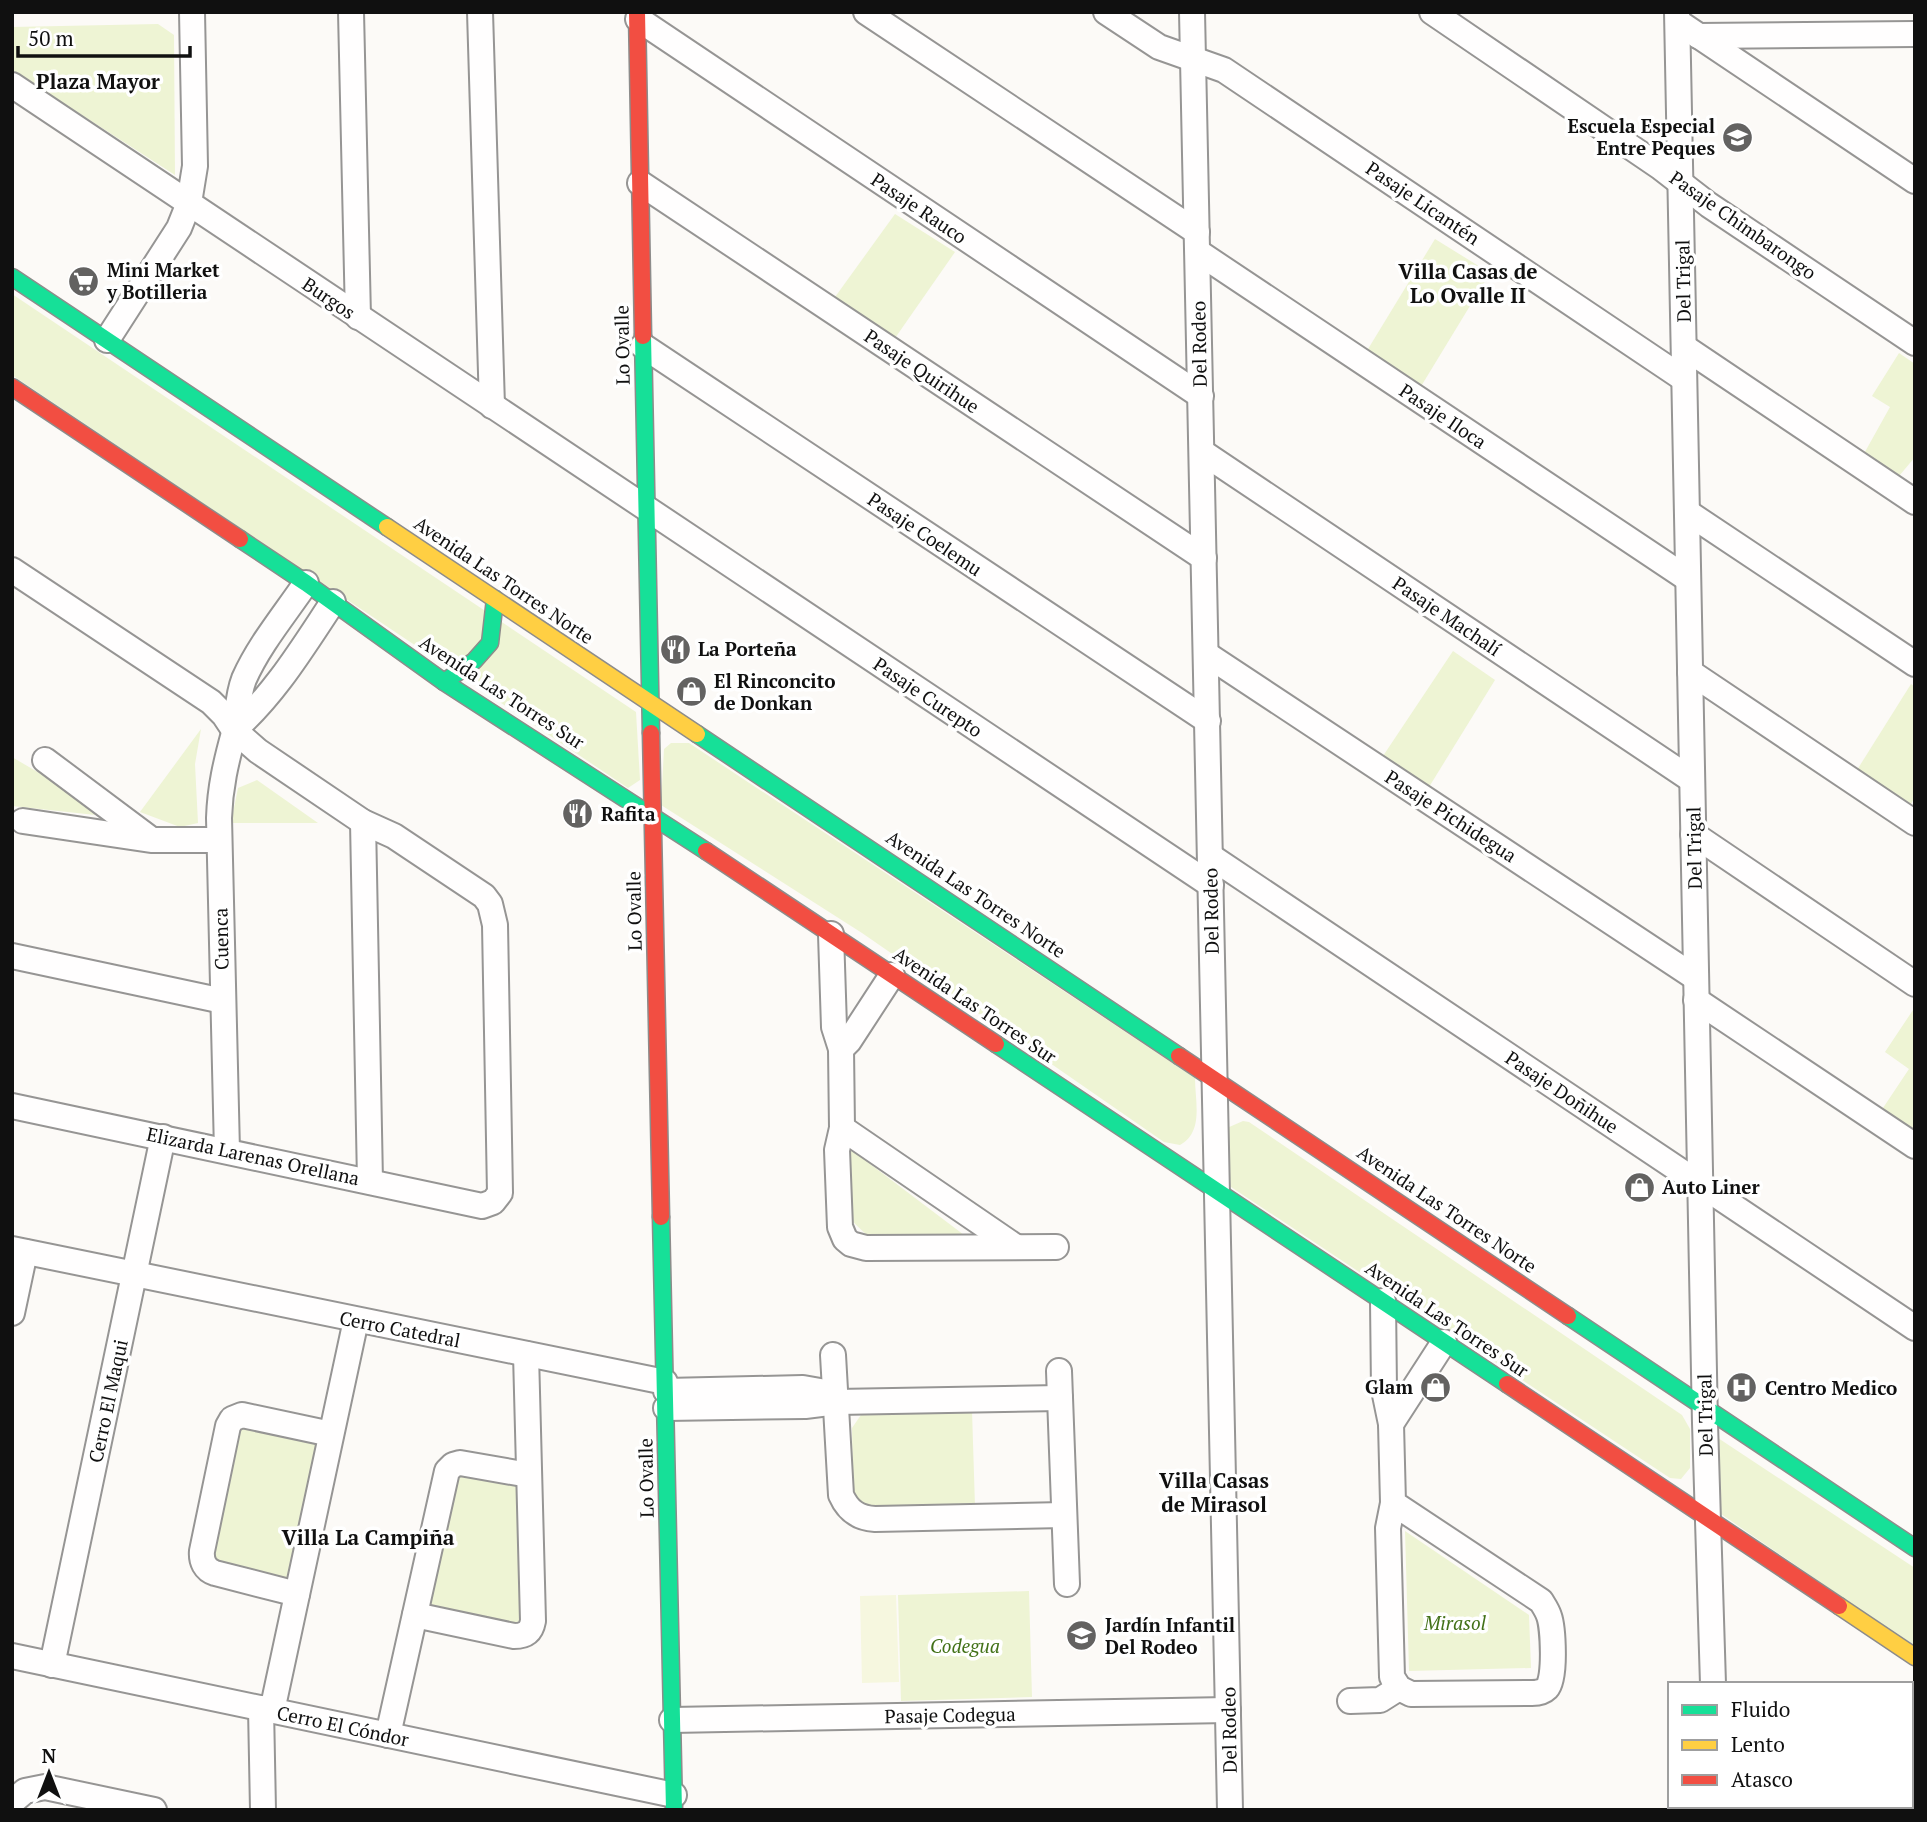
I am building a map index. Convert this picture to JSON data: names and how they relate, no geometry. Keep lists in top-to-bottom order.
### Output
{
  "streets": {
    "street": [
      "Pasaje Licantén",
      "Pasaje Rauco",
      "Pasaje Chimbarongo",
      "Del Trigal",
      "Burgos",
      "Del Rodeo",
      "Lo Ovalle",
      "Pasaje Quirihue",
      "Pasaje Iloca",
      "Pasaje Coelemu",
      "Avenida Las Torres Norte",
      "Pasaje Machalí",
      "Avenida Las Torres Sur",
      "Pasaje Curepto",
      "Pasaje Pichidegua",
      "Cuenca",
      "Pasaje Doñihue",
      "Elizarda Larenas Orellana",
      "Cerro Catedral",
      "Cerro El Maqui",
      "Pasaje Codegua",
      "Cerro El Cóndor"
    ]
  },
  "crossings": [
    ["Pasaje Licantén", "Del Trigal"],
    ["Pasaje Licantén", "Del Rodeo"],
    ["Pasaje Rauco", "Del Rodeo"],
    ["Pasaje Rauco", "Lo Ovalle"],
    ["Pasaje Chimbarongo", "Del Trigal"],
    ["Del Trigal", "Pasaje Iloca"],
    ["Del Trigal", "Avenida Las Torres Norte"],
    ["Del Trigal", "Pasaje Machalí"],
    ["Del Trigal", "Avenida Las Torres Sur"],
    ["Del Trigal", "Pasaje Pichidegua"],
    ["Del Trigal", "Pasaje Doñihue"],
    ["Burgos", "Lo Ovalle"],
    ["Burgos", "Pasaje Curepto"],
    ["Del Rodeo", "Pasaje Quirihue"],
    ["Del Rodeo", "Pasaje Iloca"],
    ["Del Rodeo", "Pasaje Coelemu"],
    ["Del Rodeo", "Avenida Las Torres Norte"],
    ["Del Rodeo", "Pasaje Machalí"],
    ["Del Rodeo", "Avenida Las Torres Sur"],
    ["Del Rodeo", "Pasaje Curepto"],
    ["Del Rodeo", "Pasaje Pichidegua"],
    ["Del Rodeo", "Pasaje Doñihue"],
    ["Del Rodeo", "Pasaje Codegua"],
    ["Lo Ovalle", "Pasaje Quirihue"],
    ["Lo Ovalle", "Pasaje Coelemu"],
    ["Lo Ovalle", "Avenida Las Torres Norte"],
    ["Lo Ovalle", "Avenida Las Torres Sur"],
    ["Lo Ovalle", "Pasaje Curepto"],
    ["Lo Ovalle", "Cerro Catedral"],
    ["Lo Ovalle", "Pasaje Codegua"],
    ["Lo Ovalle", "Cerro El Cóndor"],
    ["Avenida Las Torres Sur", "Cuenca"],
    ["Cuenca", "Elizarda Larenas Orellana"],
    ["Elizarda Larenas Orellana", "Cerro El Maqui"],
    ["Cerro Catedral", "Cerro El Maqui"],
    ["Cerro El Maqui", "Cerro El Cóndor"]
  ],
  "districts": [
    "Plaza Mayor",
    "Villa Casas de Lo Ovalle II",
    "Villa Casas de Mirasol",
    "Villa La Campiña"
  ],
  "parks": ["Mirasol", "Codegua"],
  "places": {
    "school or university": ["Escuela Especial Entre Peques", "Jardín Infantil Del Rodeo"],
    "supermarket": ["Mini Market y Botilleria"],
    "restaurant": ["La Porteña", "Rafita"],
    "shop": ["El Rinconcito de Donkan", "Auto Liner", "Glam"],
    "hospital": ["Centro Medico"]
  },
  "legend": ["Fluido", "Lento", "Atasco"],
  "scale_bar": "50 m",
  "north": "top"
}
